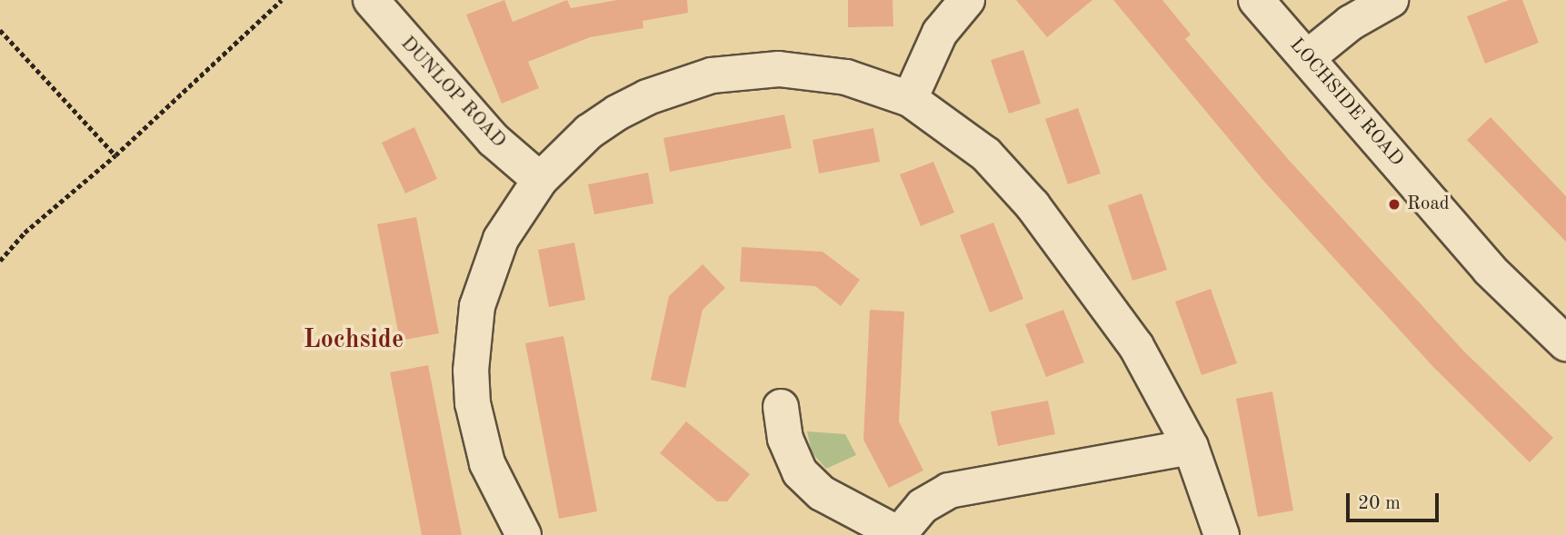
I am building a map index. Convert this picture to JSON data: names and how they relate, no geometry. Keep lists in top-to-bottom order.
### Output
{
  "streets": {
    "street": ["DUNLOP ROAD", "LOCHSIDE ROAD"]
  },
  "districts": ["Lochside"],
  "places": ["Road"],
  "scale_bar": "20 m"
}
